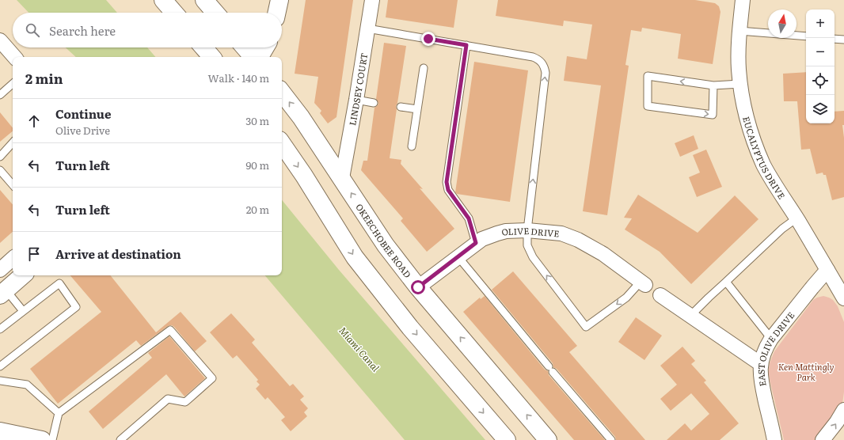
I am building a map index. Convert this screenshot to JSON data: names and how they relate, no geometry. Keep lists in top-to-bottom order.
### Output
{
  "streets": {
    "main road": ["OKEECHOBEE ROAD"],
    "street": [
      "LINDSEY COURT",
      "EUCALYPTUS DRIVE",
      "OLIVE DRIVE",
      "EAST OLIVE DRIVE"
    ]
  },
  "crossings": [
    ["LINDSEY COURT", "OKEECHOBEE ROAD"],
    ["EUCALYPTUS DRIVE", "EAST OLIVE DRIVE"],
    ["OLIVE DRIVE", "OKEECHOBEE ROAD"]
  ],
  "water": ["Miami Canal"],
  "parks": ["Ken Mattingly Park"],
  "north": "top",
  "page": {
    "map_buttons": ["+", "−"],
    "search": "Search here",
    "heading": ["2 min", "Walk · 140 m"],
    "list": [
      ["Continue", "Olive Drive", "30 m"],
      ["Turn left", "90 m"],
      ["Turn left", "20 m"],
      "Arrive at destination"
    ]
  }
}
